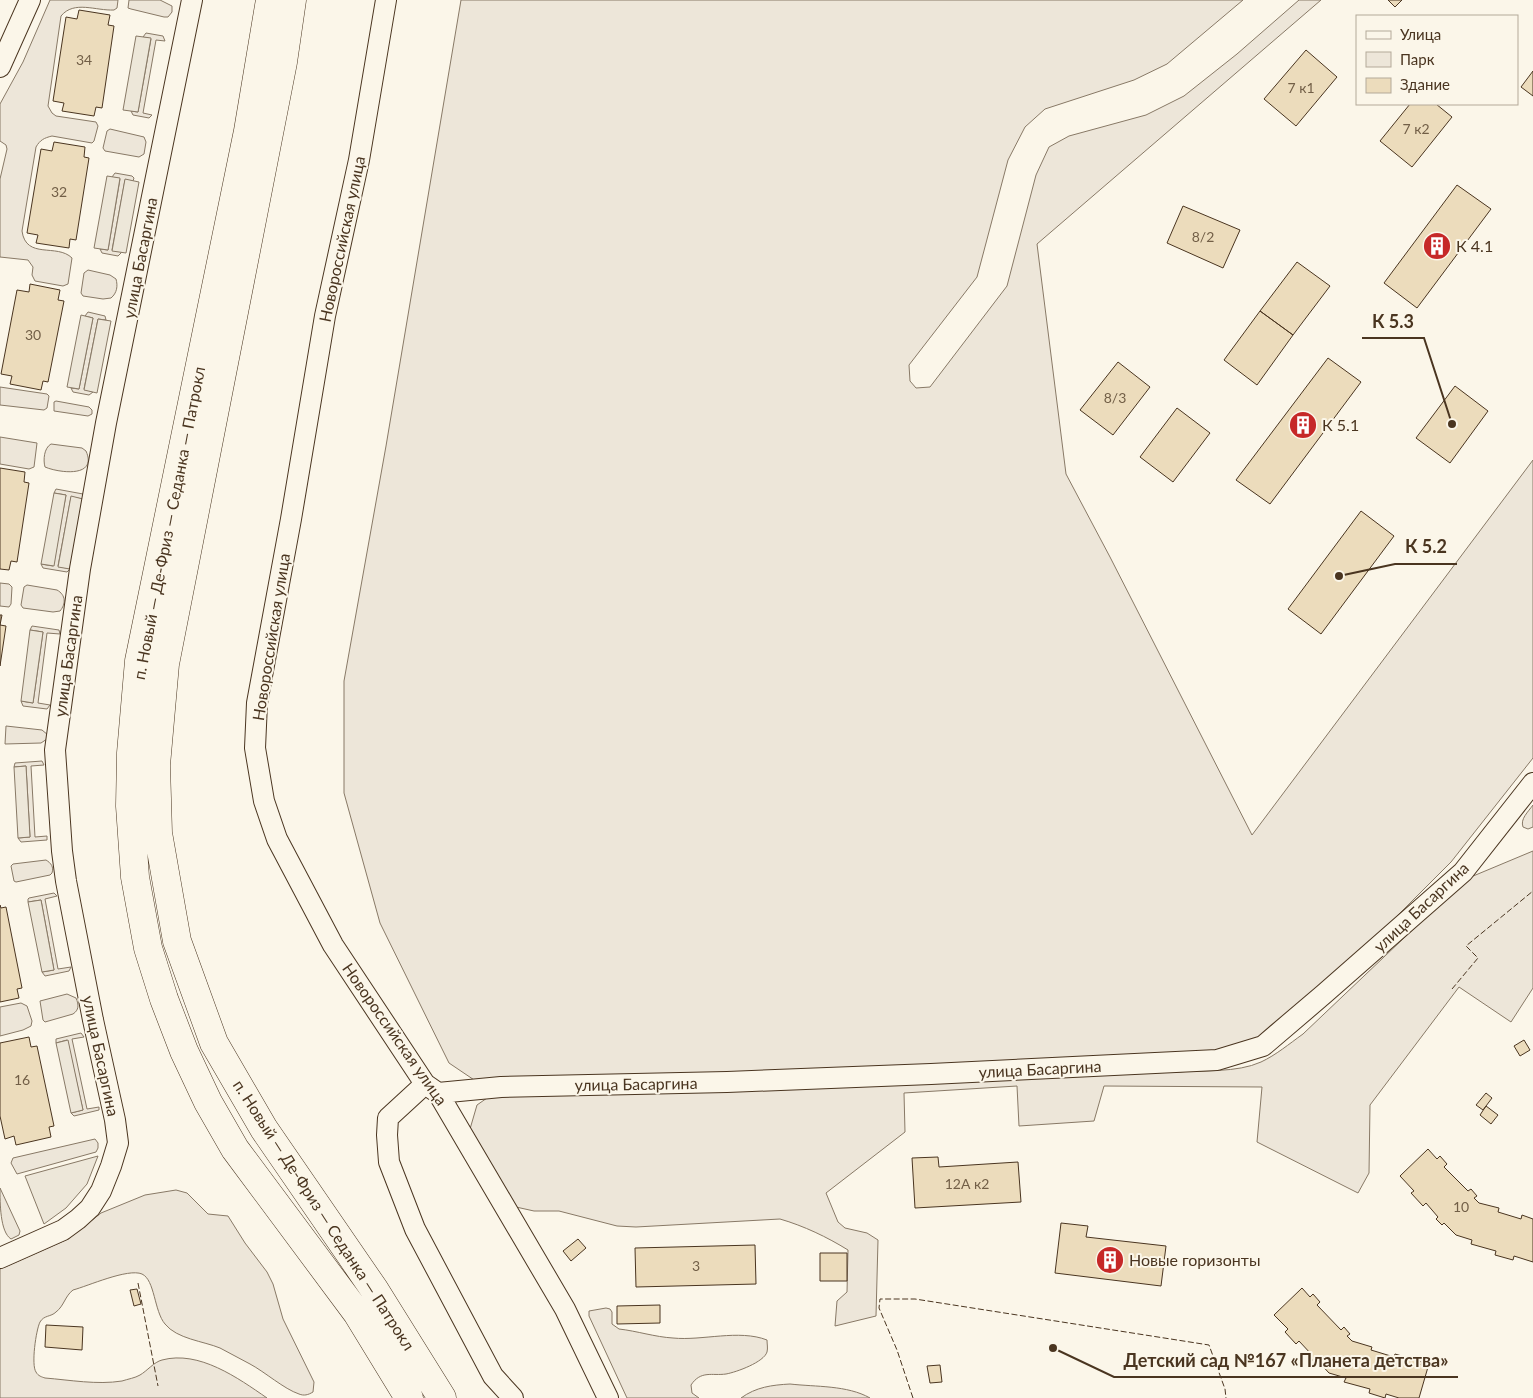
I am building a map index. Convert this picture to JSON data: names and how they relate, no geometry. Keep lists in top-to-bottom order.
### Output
{
  "streets": {
    "highway": ["п. Новый — Де-Фриз — Седанка — Патрокл"],
    "street": ["Новороссийская улица", "улица Басаргина"]
  },
  "crossings": [
    ["Новороссийская улица", "улица Басаргина"]
  ],
  "places": {
    "building": ["К 4.1", "К 5.1", "Новые горизонты"],
    "other": ["К 5.3", "К 5.2", "Детский сад №167 «Планета детства»"]
  },
  "house_numbers": [
    "34",
    "7 к1",
    "7 к2",
    "32",
    "8/2",
    "30",
    "8/3",
    "16",
    "12А к2",
    "10",
    "3"
  ],
  "legend": ["Улица", "Парк", "Здание"]
}
